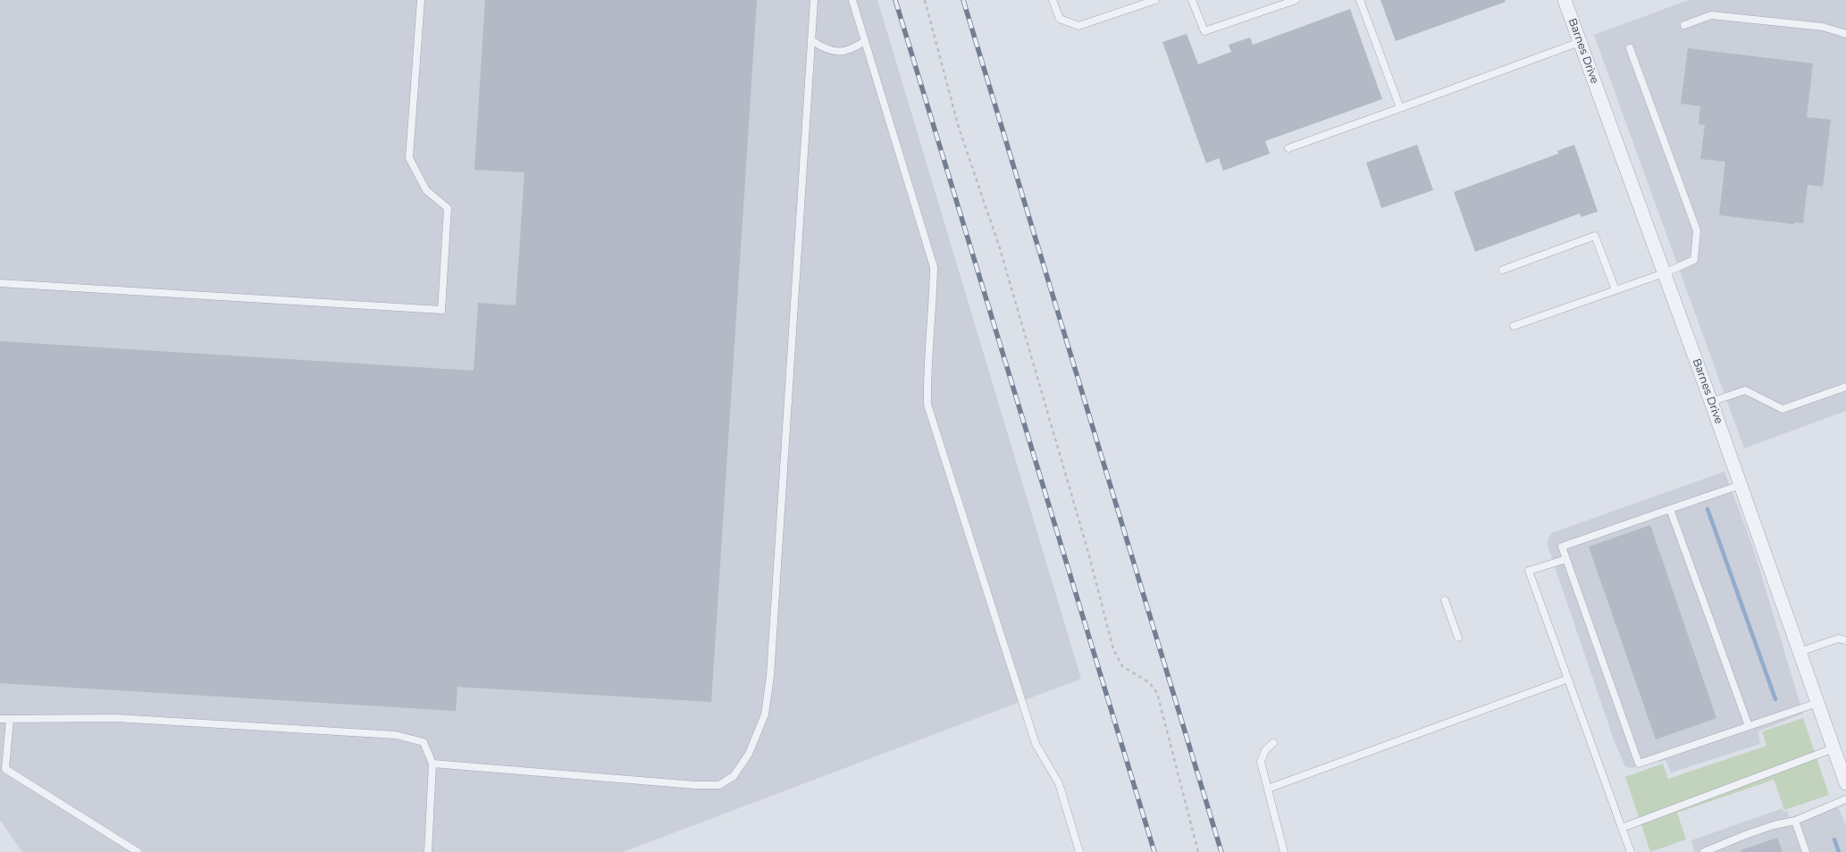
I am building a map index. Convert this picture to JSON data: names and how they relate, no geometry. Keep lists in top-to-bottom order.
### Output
{
  "streets": {
    "street": ["Barnes Drive"]
  }
}
